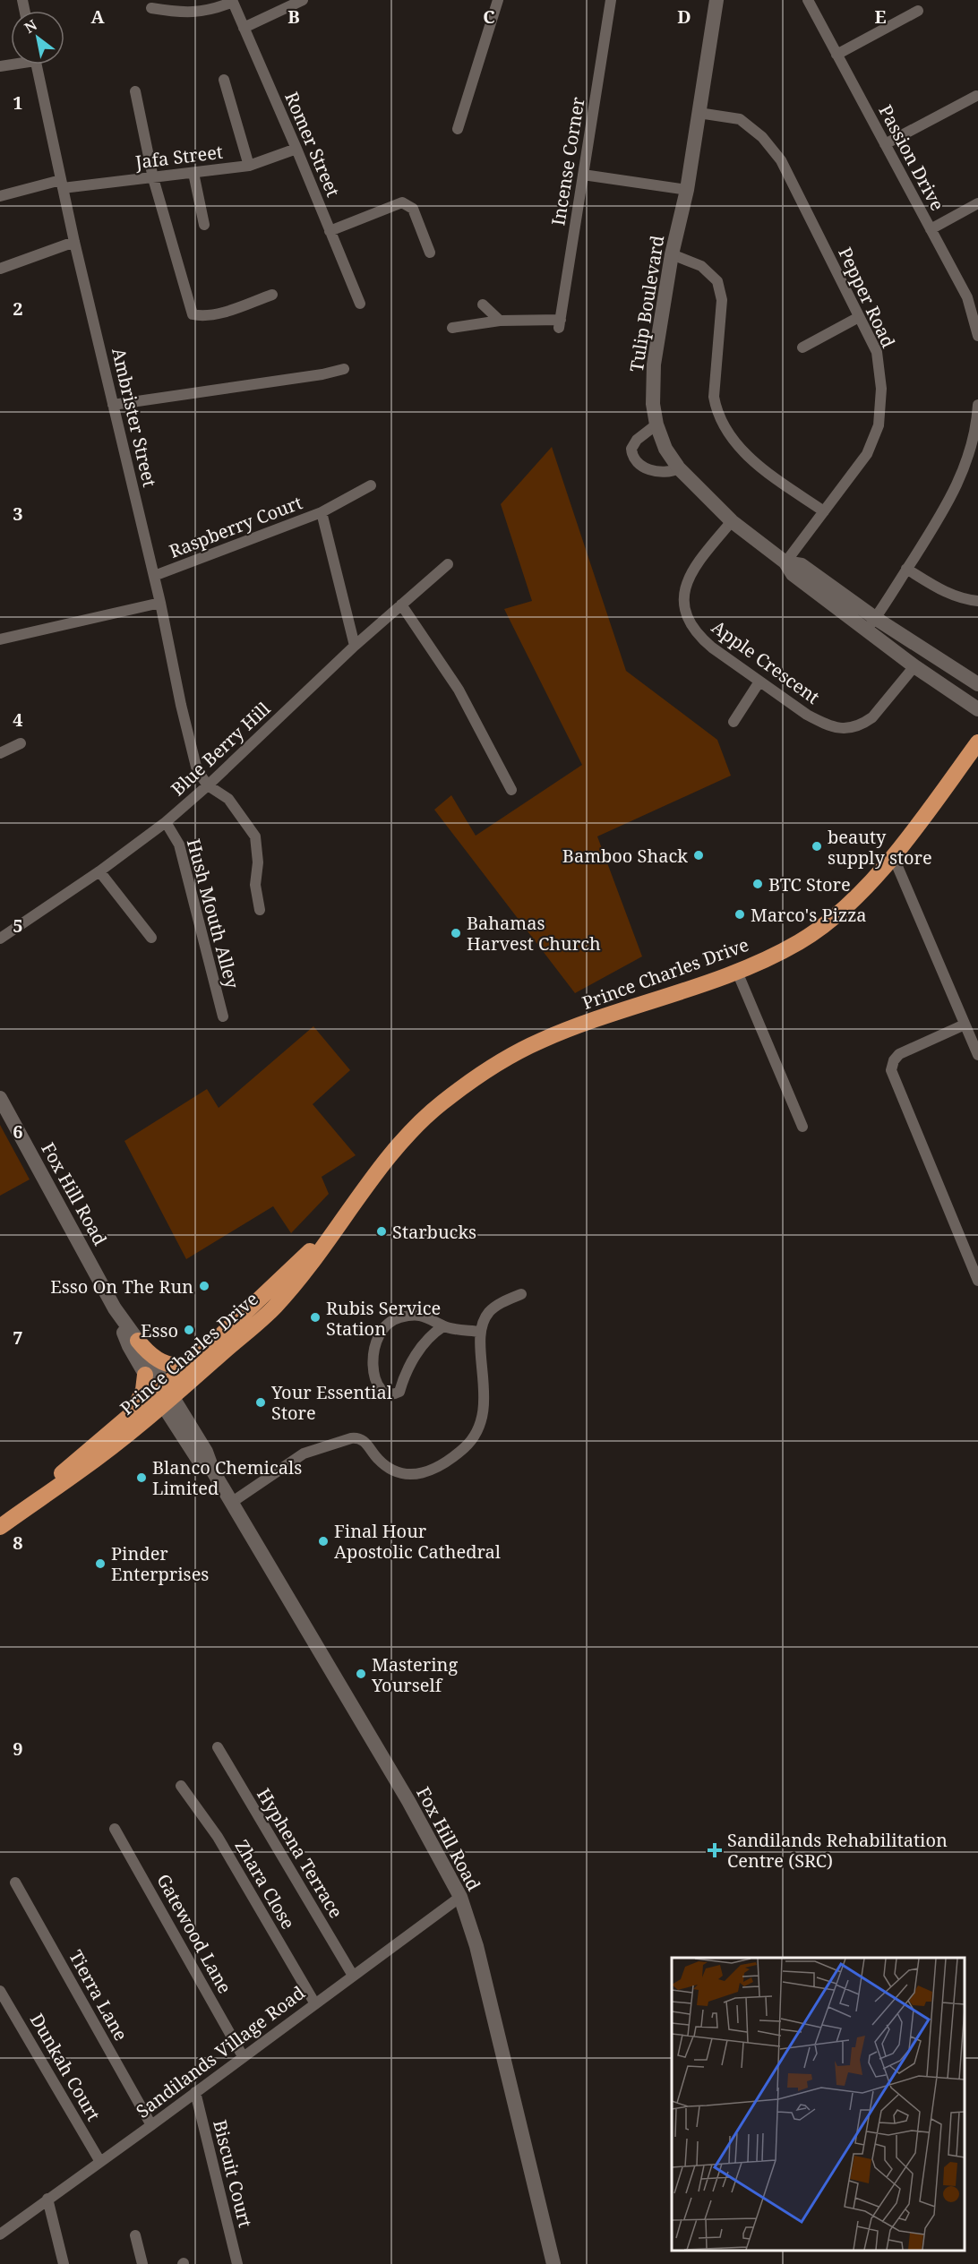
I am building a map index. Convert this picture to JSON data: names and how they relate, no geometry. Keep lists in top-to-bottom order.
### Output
{
  "streets": {
    "highway": ["Prince Charles Drive"],
    "main road": ["Tulip Boulevard", "Fox Hill Road"],
    "street": [
      "Romer Street",
      "Jafa Street",
      "Passion Drive",
      "Incense Corner",
      "Pepper Road",
      "Ambrister Street",
      "Raspberry Court",
      "Apple Crescent",
      "Blue Berry Hill",
      "Hush Mouth Alley",
      "Hyphena Terrace",
      "Zhara Close",
      "Gatewood Lane",
      "Tierra Lane",
      "Sandilands Village Road",
      "Dunkah Court",
      "Biscuit Court"
    ]
  },
  "crossings": [
    ["Romer Street", "Jafa Street"],
    ["Jafa Street", "Ambrister Street"],
    ["Pepper Road", "Tulip Boulevard"],
    ["Tulip Boulevard", "Apple Crescent"],
    ["Ambrister Street", "Raspberry Court"],
    ["Ambrister Street", "Blue Berry Hill"],
    ["Raspberry Court", "Blue Berry Hill"],
    ["Blue Berry Hill", "Hush Mouth Alley"],
    ["Prince Charles Drive", "Fox Hill Road"],
    ["Fox Hill Road", "Sandilands Village Road"],
    ["Hyphena Terrace", "Sandilands Village Road"],
    ["Zhara Close", "Sandilands Village Road"],
    ["Gatewood Lane", "Sandilands Village Road"],
    ["Tierra Lane", "Sandilands Village Road"],
    ["Sandilands Village Road", "Dunkah Court"],
    ["Sandilands Village Road", "Biscuit Court"]
  ],
  "places": {
    "other": [
      "beauty supply store",
      "Bamboo Shack",
      "BTC Store",
      "Marco's Pizza",
      "Bahamas Harvest Church",
      "Starbucks",
      "Esso On The Run",
      "Rubis Service Station",
      "Esso",
      "Your Essential Store",
      "Blanco Chemicals Limited",
      "Final Hour Apostolic Cathedral",
      "Pinder Enterprises",
      "Mastering Yourself"
    ],
    "health": ["Sandilands Rehabilitation Centre (SRC)"]
  },
  "north": "top left",
  "grid": {
    "columns": [
      "A",
      "B",
      "C",
      "D",
      "E"
    ],
    "rows": [
      "1",
      "2",
      "3",
      "4",
      "5",
      "6",
      "7",
      "8",
      "9"
    ]
  }
}
